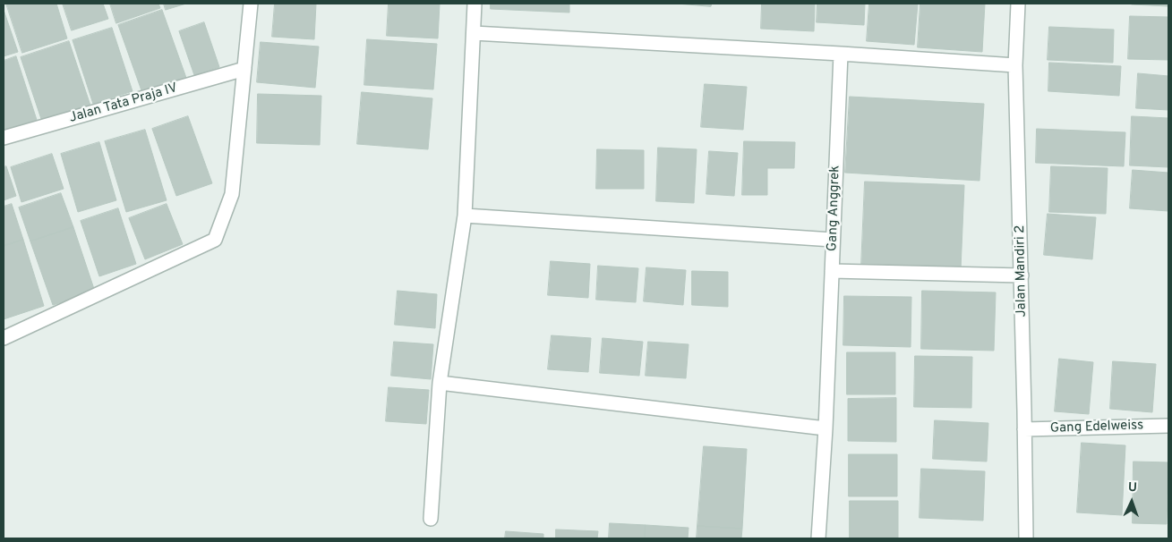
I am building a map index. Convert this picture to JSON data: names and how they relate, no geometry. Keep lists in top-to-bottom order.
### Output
{
  "streets": {
    "street": [
      "Jalan Tata Praja IV",
      "Gang Anggrek",
      "Jalan Mandiri 2",
      "Gang Edelweiss"
    ]
  },
  "crossings": [
    ["Jalan Mandiri 2", "Gang Edelweiss"]
  ],
  "north": "top"
}
